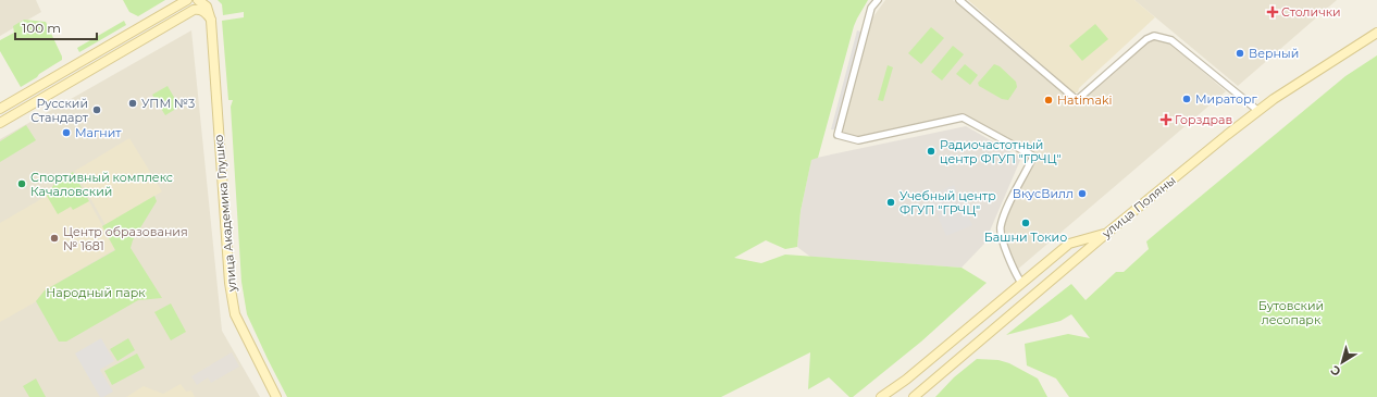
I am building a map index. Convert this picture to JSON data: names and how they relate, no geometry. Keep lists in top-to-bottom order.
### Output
{
  "streets": {
    "street": ["улица Поляны", "улица Академика Глушко"]
  },
  "parks": ["Народный парк", "Бутовский лесопарк"],
  "places": {
    "health": ["Столички", "Горздрав"],
    "other": [
      "Верный",
      "Мираторг",
      "Hatimaki",
      "УПМ №3",
      "Русский Стандарт",
      "Магнит",
      "Радиочастотный центр ФГУП \"ГРЧЦ\"",
      "Спортивный комплекс Качаловский",
      "ВкусВилл",
      "Учебный центр ФГУП \"ГРЧЦ\"",
      "Башни Токио",
      "Центр образования № 1681"
    ]
  },
  "scale_bar": "100 m",
  "north": "bottom left"
}
